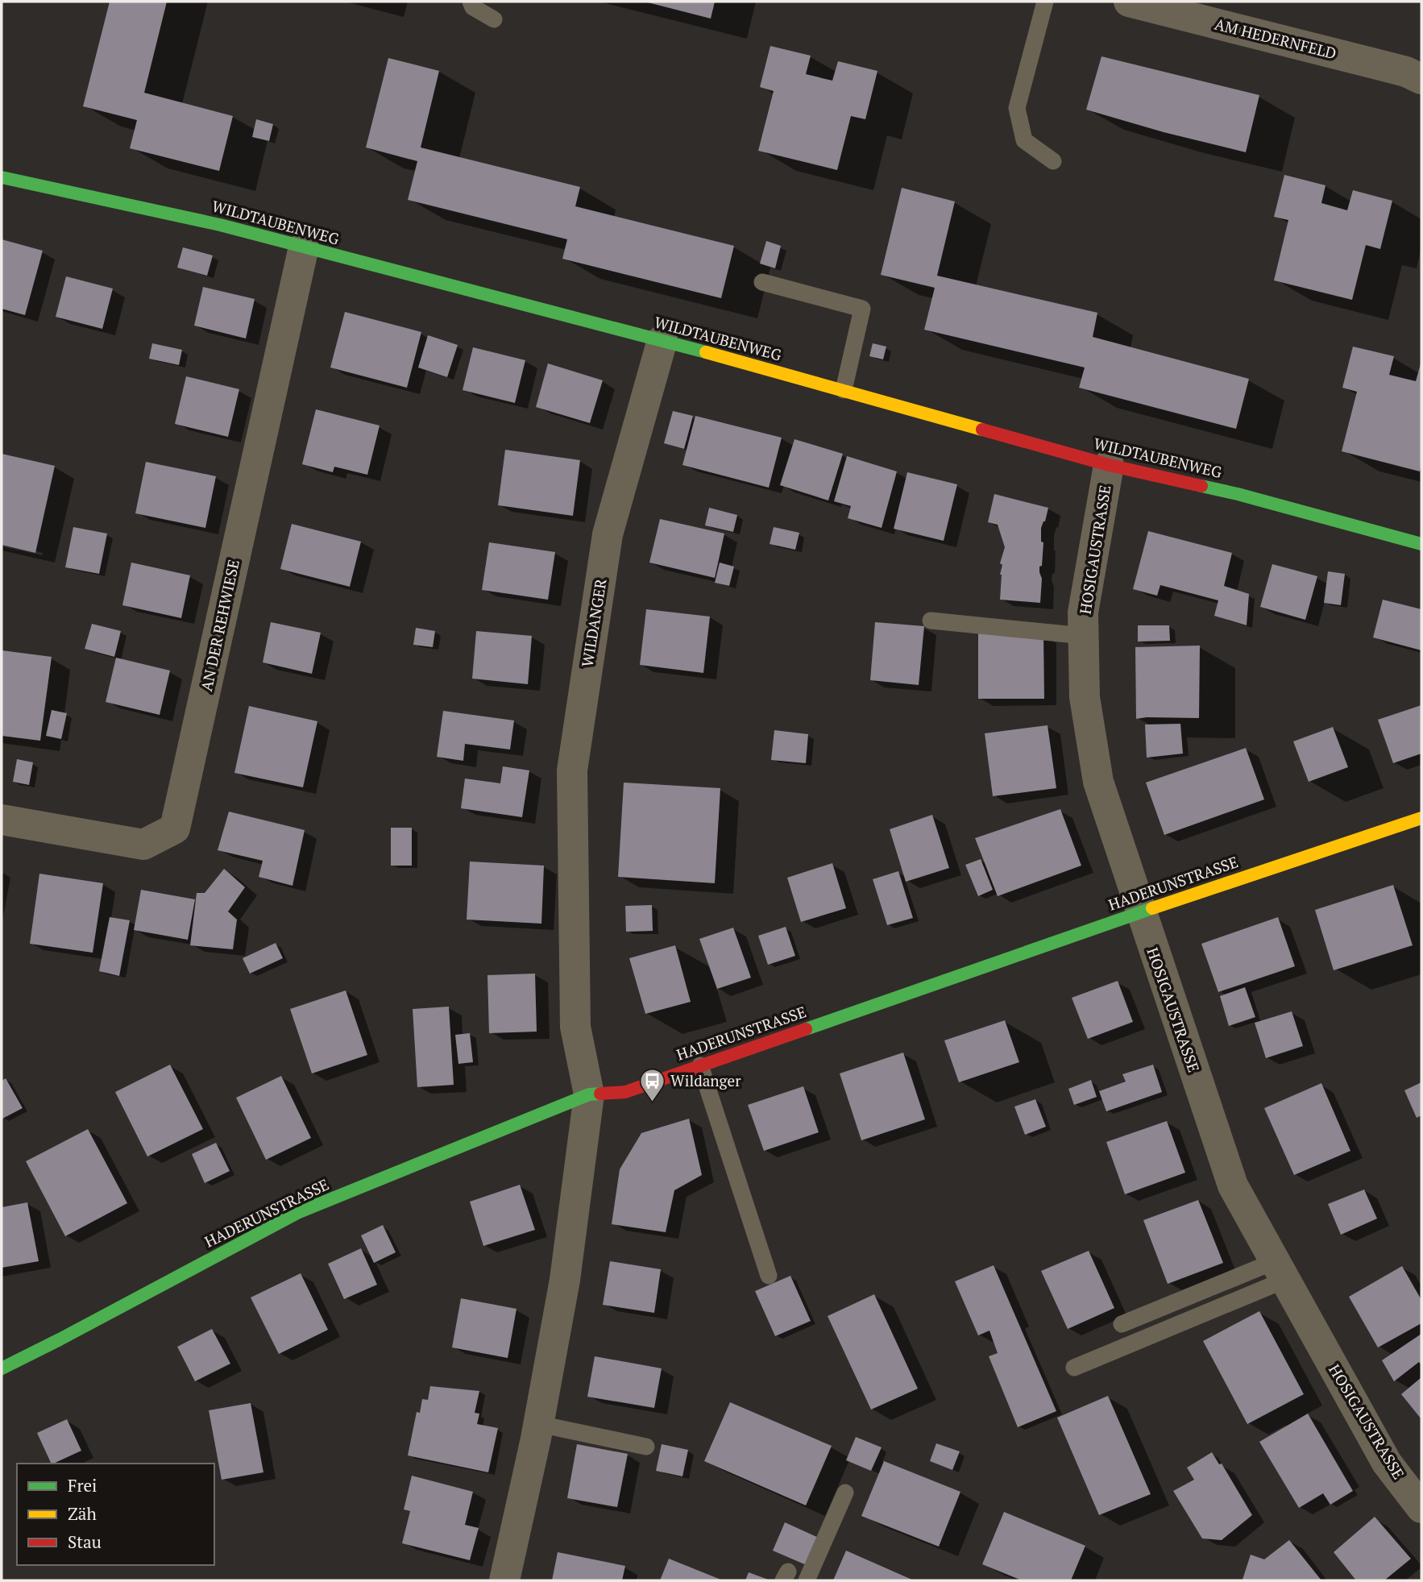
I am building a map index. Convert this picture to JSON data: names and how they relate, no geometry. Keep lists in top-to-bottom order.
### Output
{
  "streets": {
    "street": [
      "AM HEDERNFELD",
      "WILDTAUBENWEG",
      "HOSIGAUSTRASSE",
      "WILDANGER",
      "AN DER REHWIESE",
      "HADERUNSTRASSE"
    ]
  },
  "crossings": [
    ["WILDTAUBENWEG", "HOSIGAUSTRASSE"],
    ["WILDTAUBENWEG", "WILDANGER"],
    ["WILDTAUBENWEG", "AN DER REHWIESE"],
    ["HOSIGAUSTRASSE", "HADERUNSTRASSE"],
    ["WILDANGER", "HADERUNSTRASSE"]
  ],
  "places": {
    "bus stop": ["Wildanger"]
  },
  "legend": ["Frei", "Zäh", "Stau"]
}
